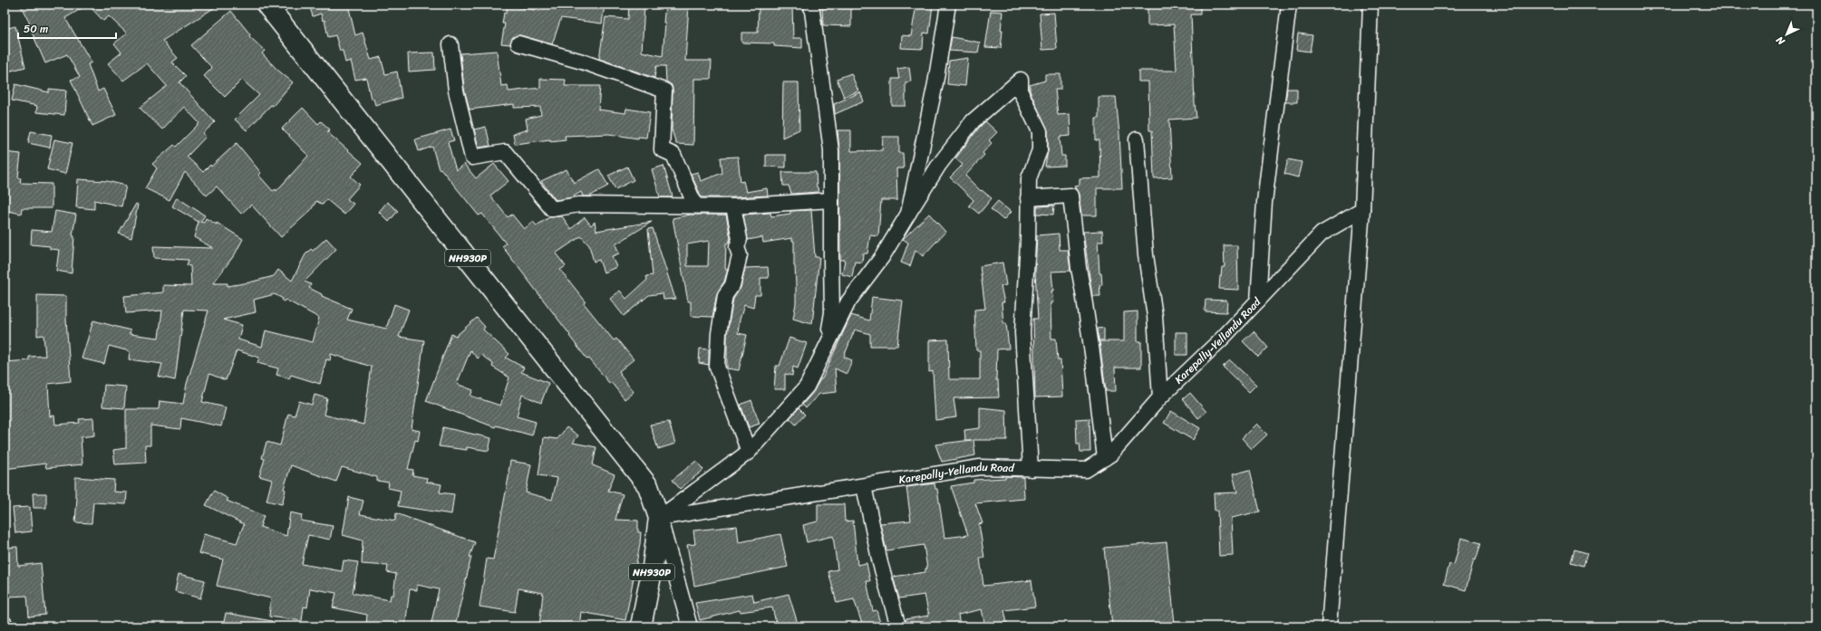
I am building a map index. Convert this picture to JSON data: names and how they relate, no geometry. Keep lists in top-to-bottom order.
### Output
{
  "streets": {
    "highway": ["NH930P"],
    "street": ["Karepally-Yellandu Road"]
  },
  "crossings": [
    ["NH930P", "Karepally-Yellandu Road"]
  ],
  "scale_bar": "50 m",
  "north": "bottom left"
}
